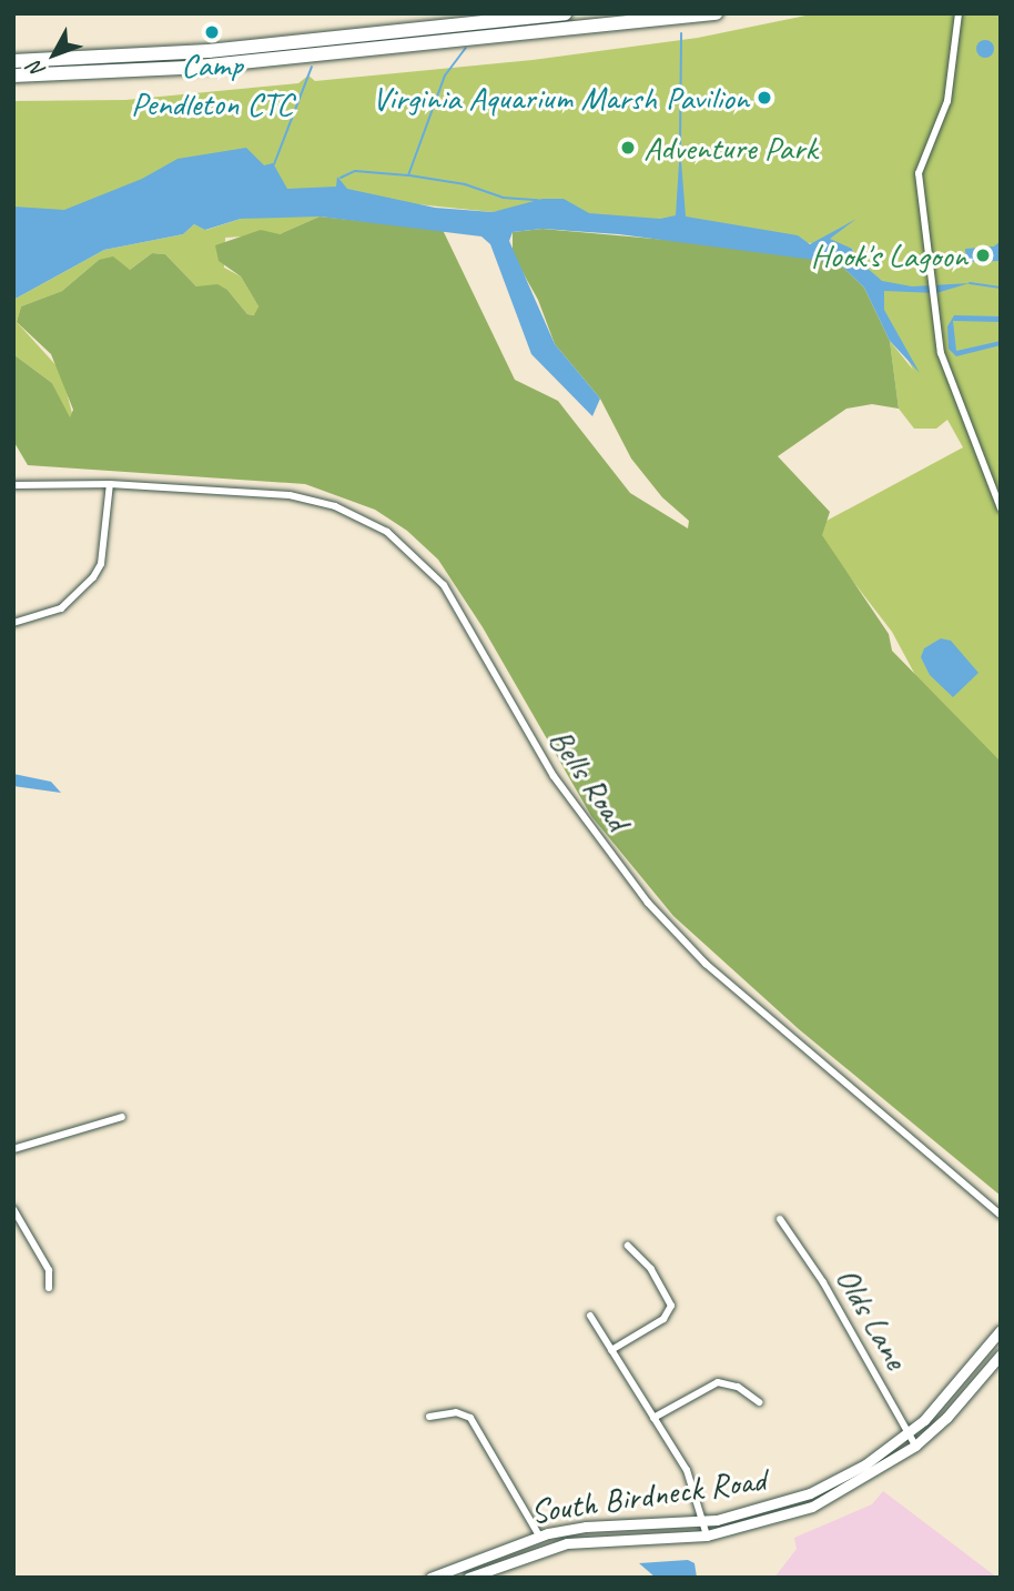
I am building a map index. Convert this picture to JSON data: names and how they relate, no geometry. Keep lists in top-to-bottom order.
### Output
{
  "streets": {
    "main road": ["South Birdneck Road"],
    "street": ["Bells Road", "Olds Lane"]
  },
  "crossings": [
    ["Olds Lane", "South Birdneck Road"]
  ],
  "places": [
    "Camp Pendleton CTC",
    "Virginia Aquarium Marsh Pavilion",
    "Adventure Park",
    "Hook's Lagoon"
  ],
  "north": "bottom left"
}
